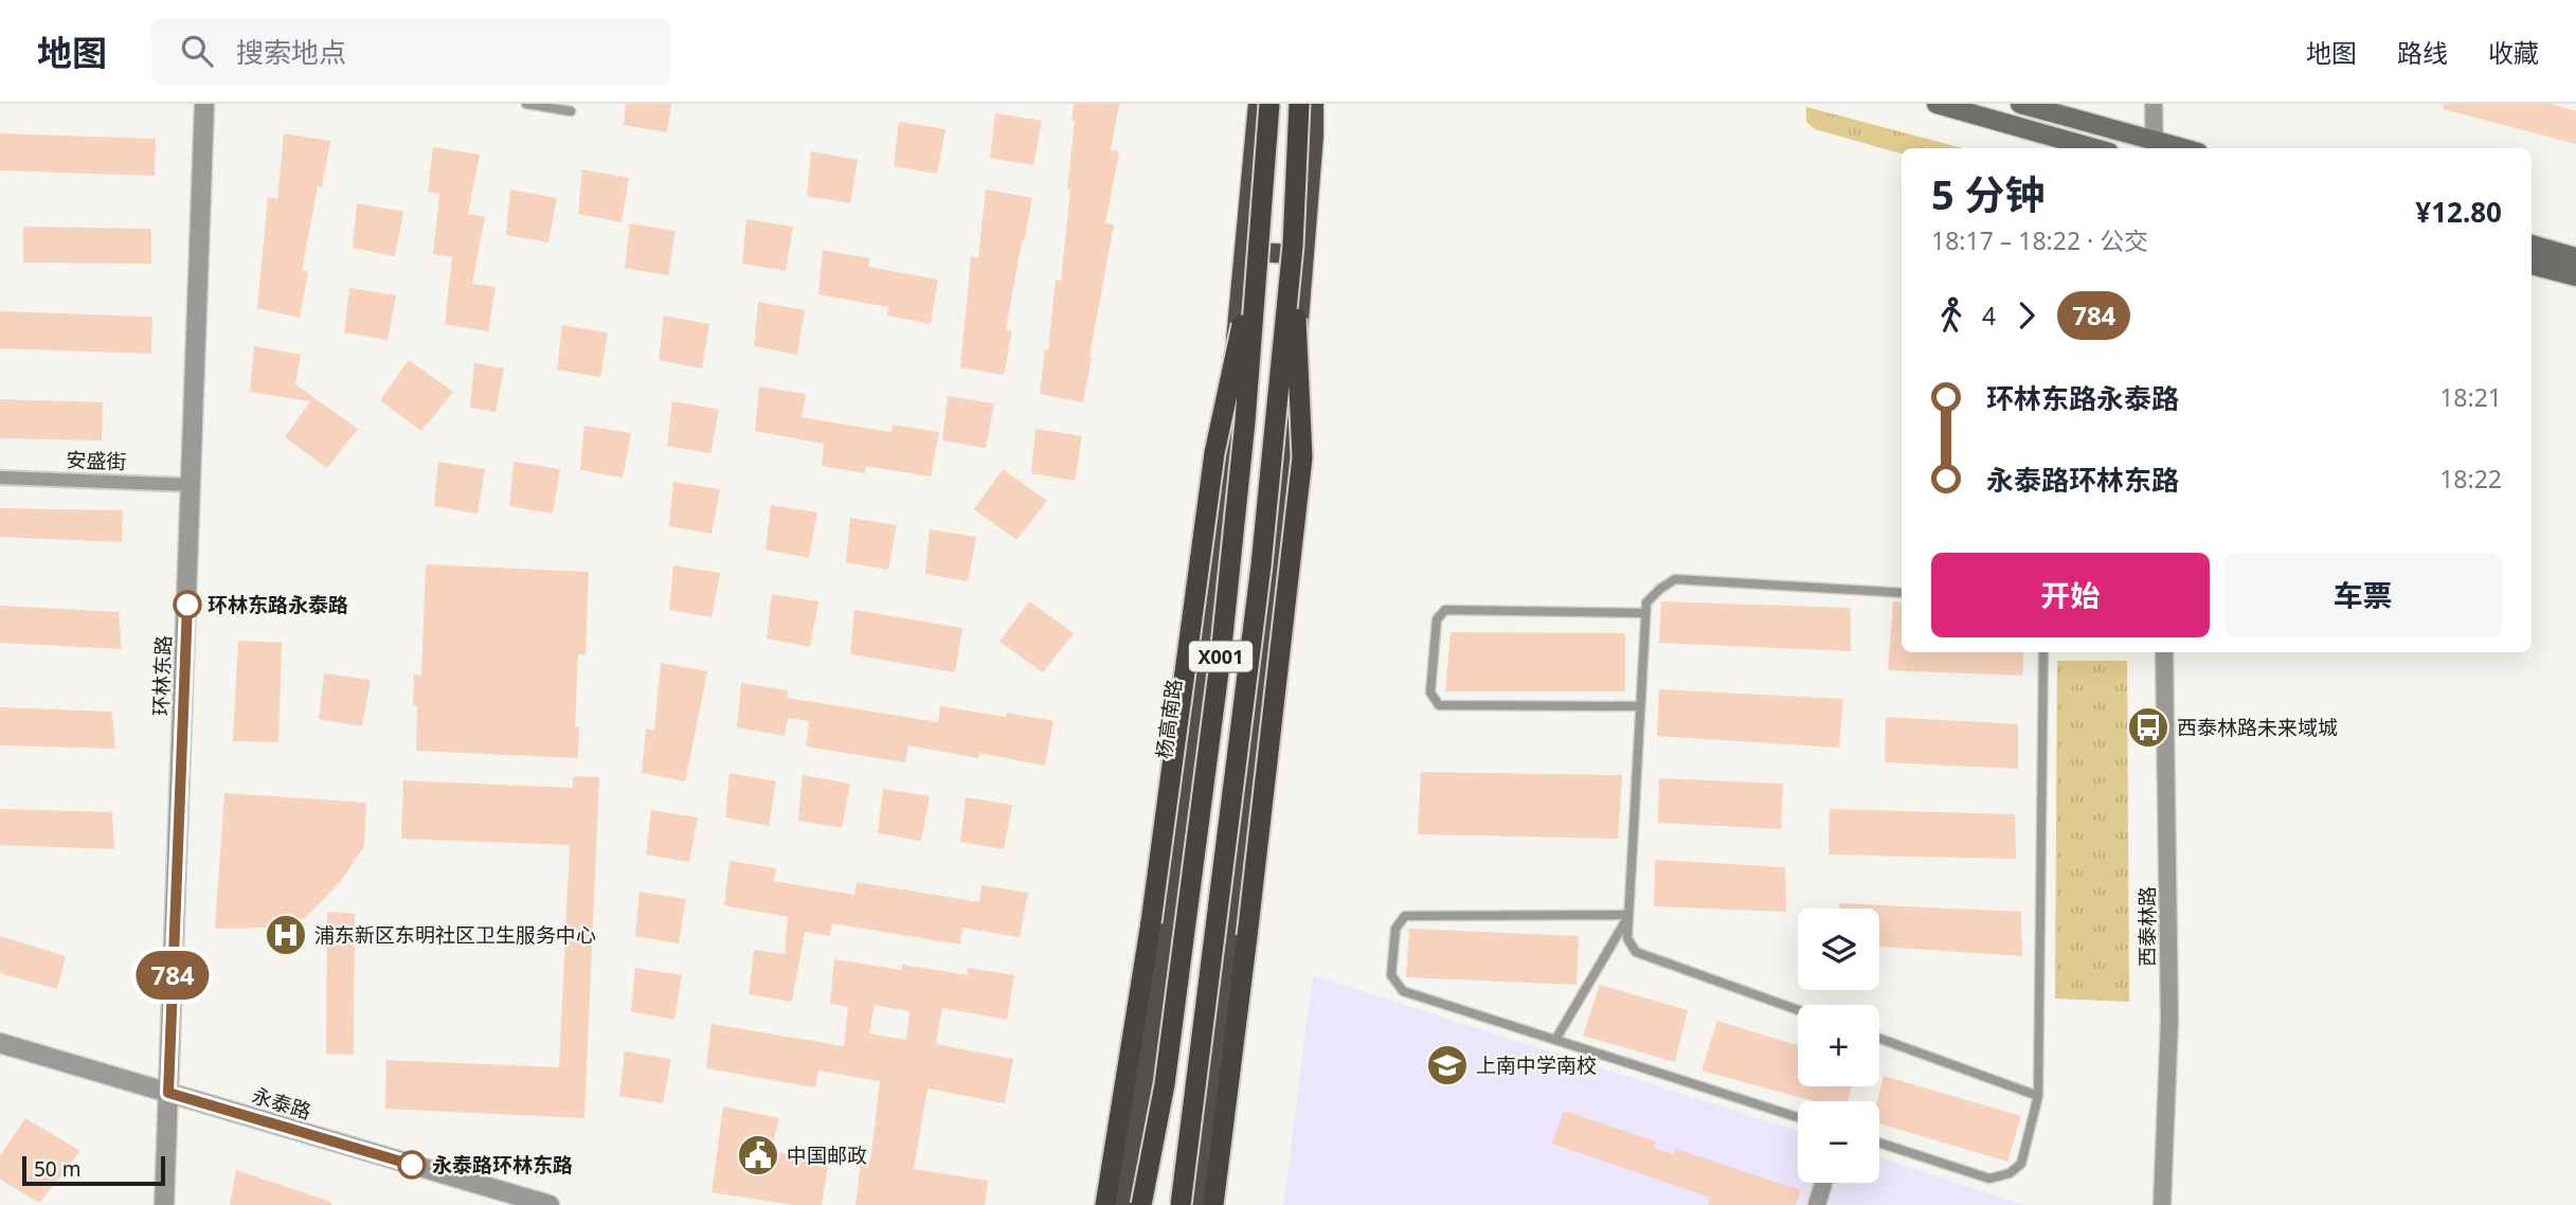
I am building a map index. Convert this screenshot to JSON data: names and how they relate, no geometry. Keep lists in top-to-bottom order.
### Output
{
  "streets": {
    "highway": ["X001", "杨高南路"],
    "street": [
      "安盛街",
      "环林东路",
      "西泰林路",
      "永泰路"
    ]
  },
  "crossings": [
    ["安盛街", "环林东路"],
    ["环林东路", "永泰路"]
  ],
  "places": {
    "other": ["环林东路永泰路", "永泰路环林东路"],
    "bus stop": ["西泰林路未来域城"],
    "hospital": ["浦东新区东明社区卫生服务中心"],
    "school or university": ["上南中学南校"],
    "public building": ["中国邮政"]
  },
  "lines": ["bus line 784"],
  "scale_bar": "50 m",
  "page": {
    "header": "地图",
    "search": "搜索地点",
    "nav": ["地图", "路线", "收藏"],
    "on_map": "784",
    "heading": ["5 分钟", "18:17 – 18:22 · 公交", "¥12.80"],
    "legs": ["4", "784"],
    "list": [
      {
        "name": "环林东路永泰路",
        "value": "18:21"
      },
      {
        "name": "永泰路环林东路",
        "value": "18:22"
      }
    ],
    "buttons": ["开始", "车票"],
    "map_buttons": ["+", "−"],
    "scale": "50 m"
  }
}
